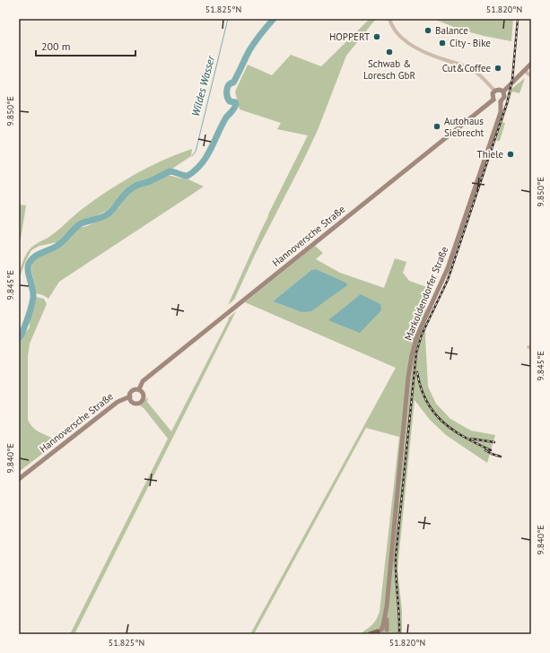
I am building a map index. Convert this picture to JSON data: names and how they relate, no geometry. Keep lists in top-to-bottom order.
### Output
{
  "streets": {
    "main road": ["Hannoversche Straße", "Markoldendorfer Straße"]
  },
  "crossings": [
    ["Hannoversche Straße", "Markoldendorfer Straße"]
  ],
  "water": ["Wildes Wasser"],
  "places": [
    "Balance",
    "HOPPERT",
    "City - Bike",
    "Schwab & Loresch GbR",
    "Cut&Coffee",
    "Autohaus Siebrecht",
    "Thiele"
  ],
  "scale_bar": "200 m",
  "coordinates": [
    "51.825°N",
    "51.820°N",
    "9.850°E",
    "9.845°E",
    "9.840°E"
  ]
}
